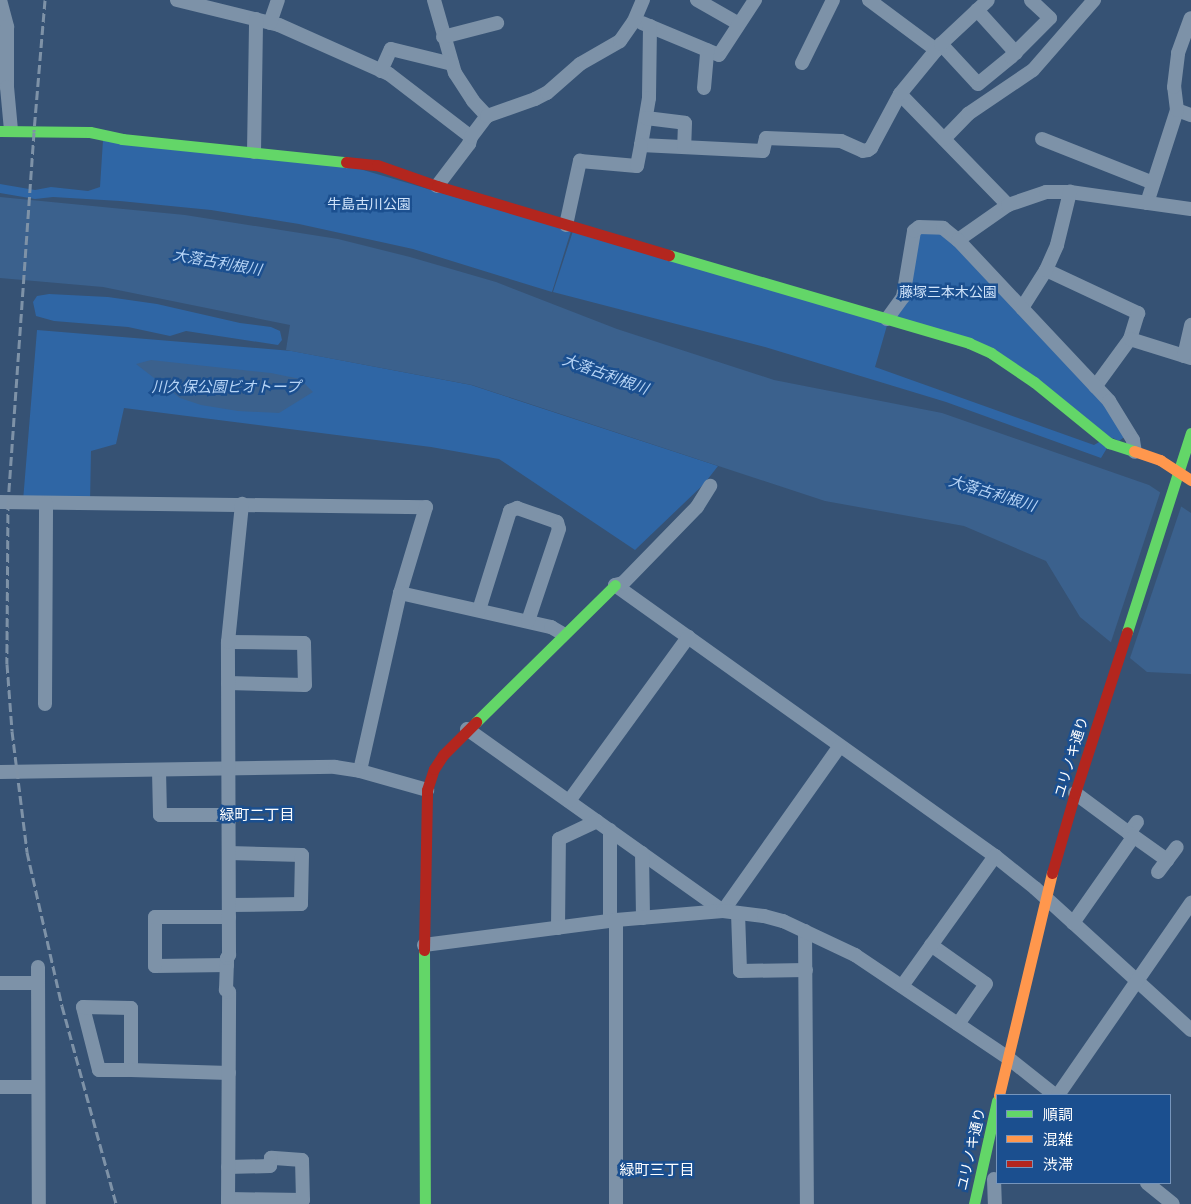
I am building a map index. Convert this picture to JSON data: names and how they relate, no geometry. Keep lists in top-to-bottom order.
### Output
{
  "streets": {
    "street": ["ユリノキ通り"]
  },
  "districts": ["緑町二丁目", "緑町三丁目"],
  "water": ["大落古利根川", "川久保公園ビオトープ"],
  "parks": ["牛島古川公園", "藤塚三本木公園"],
  "legend": ["順調", "混雑", "渋滞"]
}
